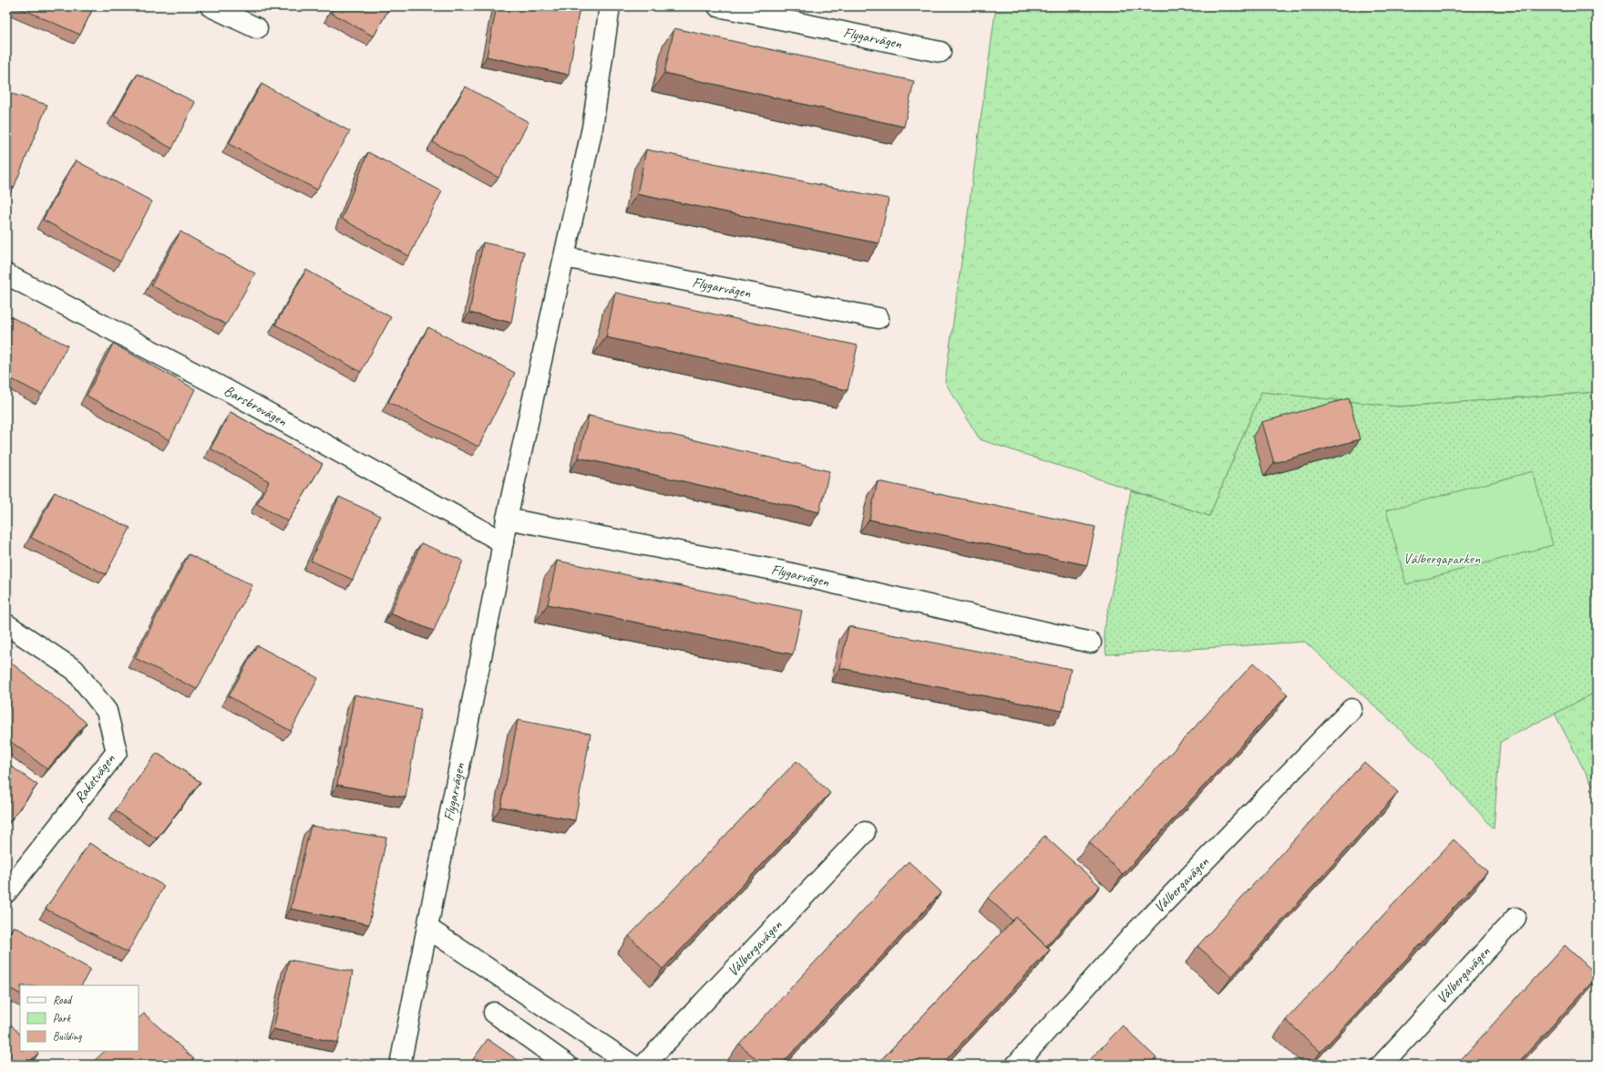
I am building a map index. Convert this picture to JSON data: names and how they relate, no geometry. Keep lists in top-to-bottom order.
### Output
{
  "streets": {
    "street": [
      "Flygarvägen",
      "Barsbrovägen",
      "Raketvägen",
      "Vålbergavägen"
    ]
  },
  "crossings": [
    ["Flygarvägen", "Barsbrovägen"]
  ],
  "parks": ["Vålbergaparken"],
  "legend": ["Road", "Park", "Building"]
}
